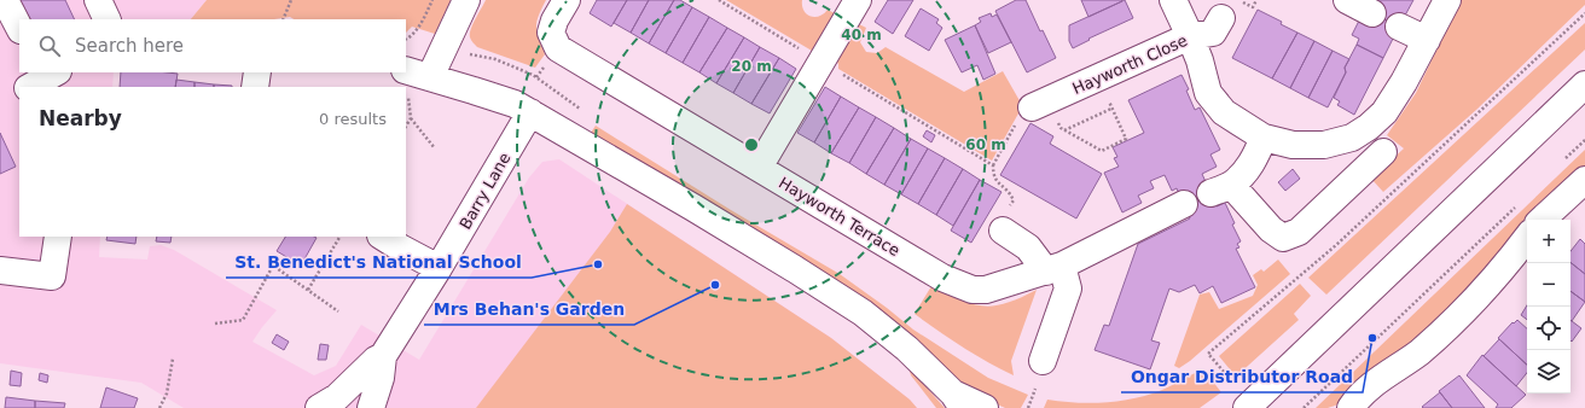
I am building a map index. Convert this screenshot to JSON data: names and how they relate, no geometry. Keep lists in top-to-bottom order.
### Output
{
  "streets": {
    "street": ["Hayworth Close", "Barry Lane", "Hayworth Terrace"]
  },
  "places": ["St. Benedict's National School", "Mrs Behan's Garden", "Ongar Distributor Road"],
  "page": {
    "search": "Search here",
    "heading": ["Nearby", "0 results"],
    "map_buttons": ["+", "−"]
  },
  "rings": ["40 m", "20 m", "60 m"]
}
